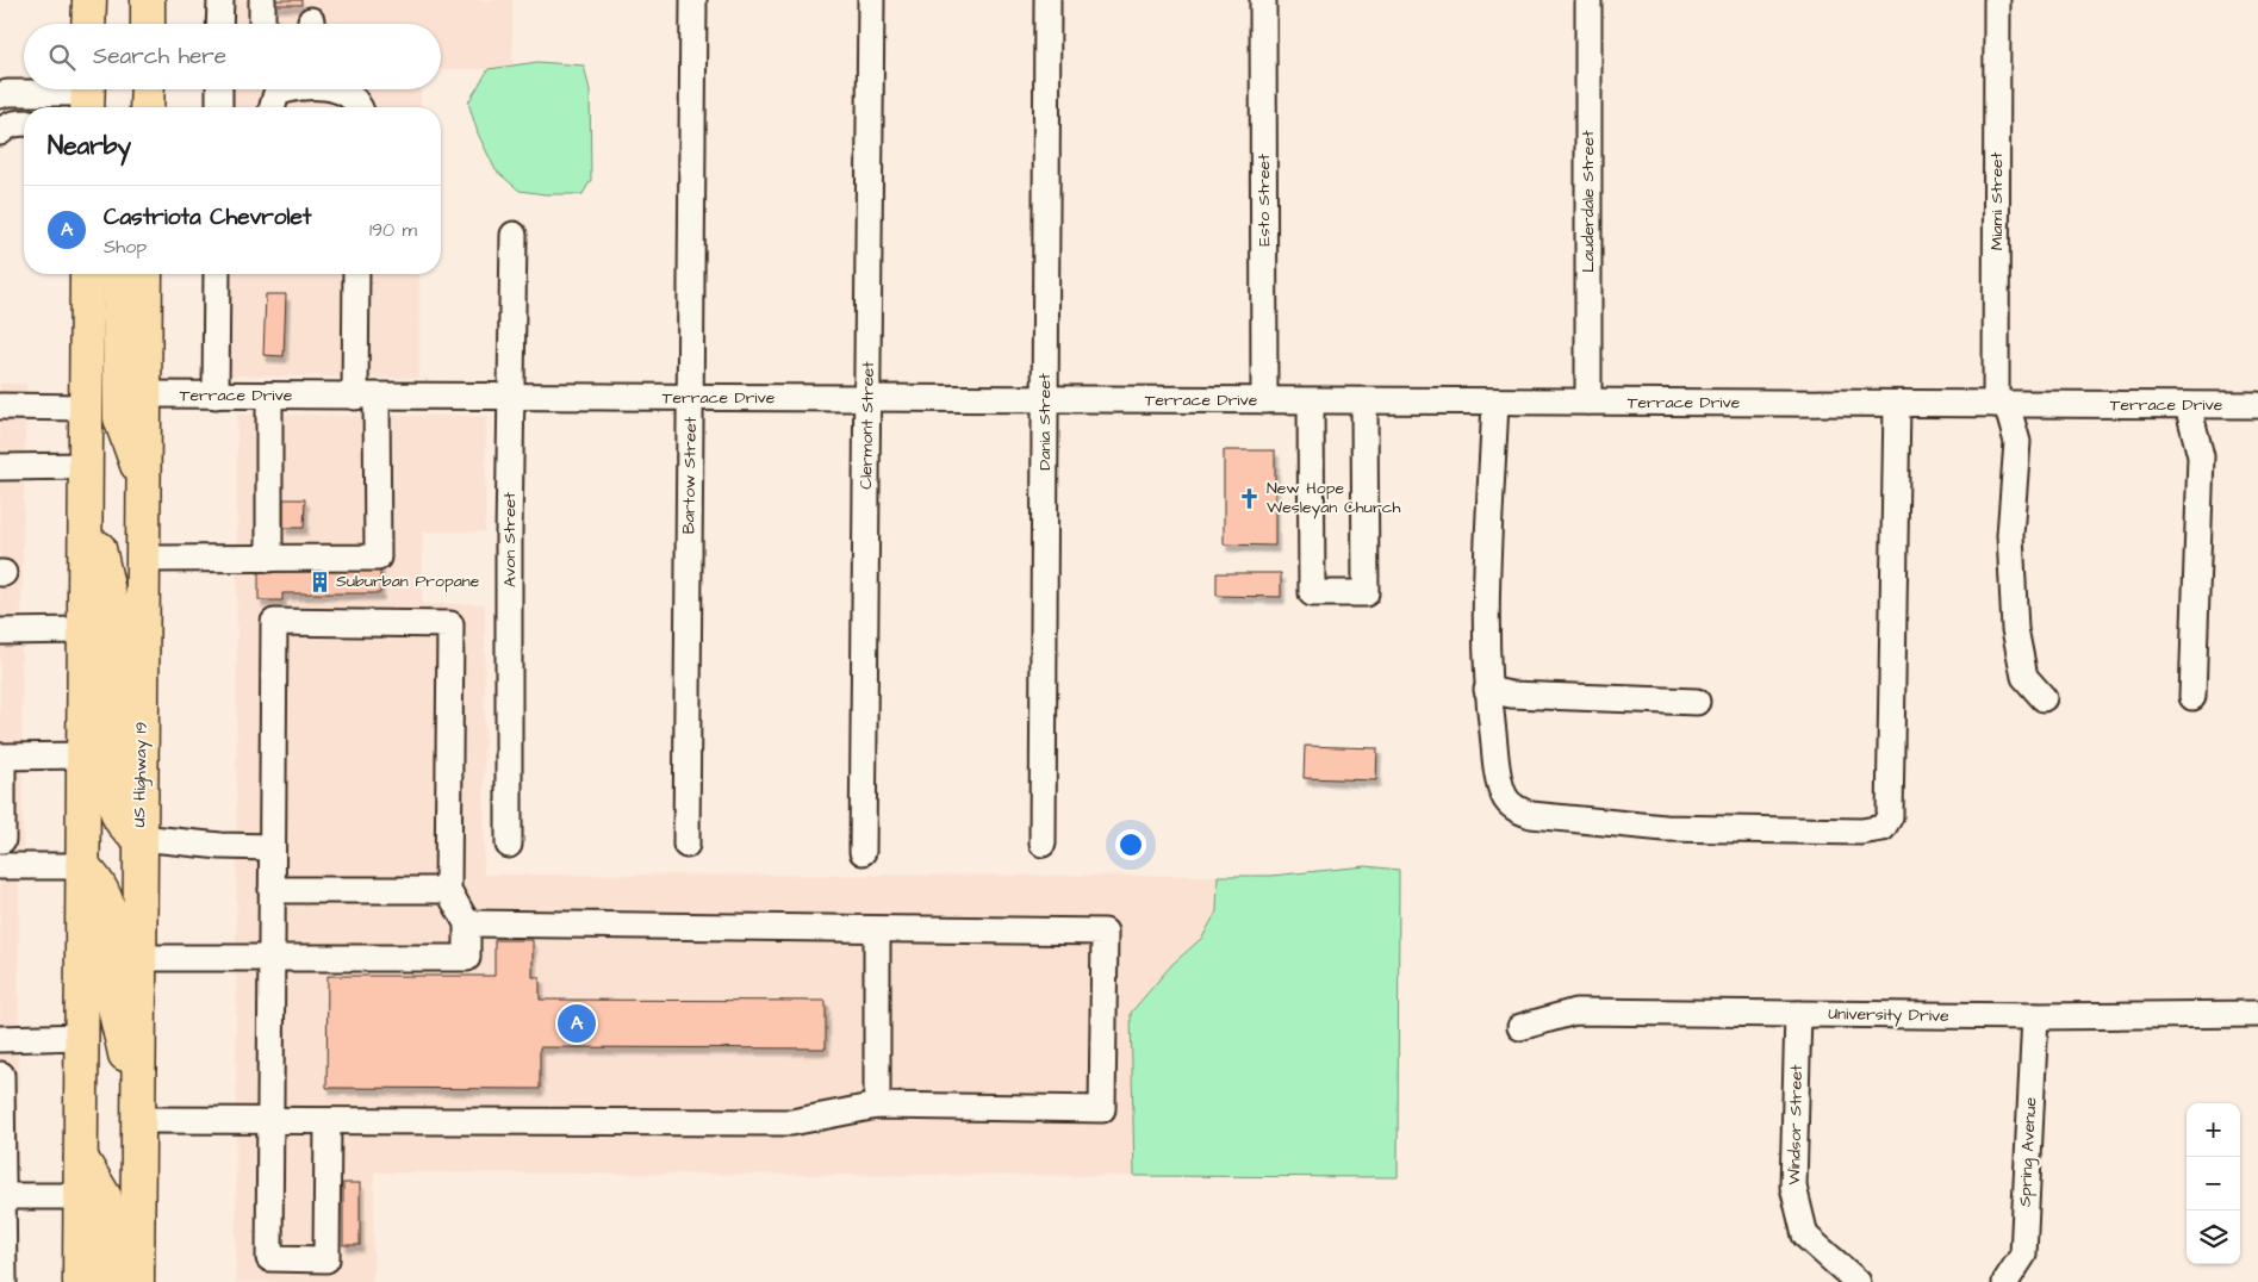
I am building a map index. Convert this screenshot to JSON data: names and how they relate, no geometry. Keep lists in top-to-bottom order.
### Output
{
  "streets": {
    "highway": ["US Highway 19"],
    "street": [
      "Esto Street",
      "Lauderdale Street",
      "Miami Street",
      "Terrace Drive",
      "Dania Street",
      "Clermont Street",
      "Bartow Street",
      "Avon Street",
      "University Drive",
      "Windsor Street",
      "Spring Avenue"
    ]
  },
  "crossings": [
    ["Esto Street", "Terrace Drive"],
    ["Lauderdale Street", "Terrace Drive"],
    ["Miami Street", "Terrace Drive"],
    ["Terrace Drive", "Dania Street"],
    ["Terrace Drive", "Clermont Street"],
    ["Terrace Drive", "Bartow Street"],
    ["Terrace Drive", "Avon Street"],
    ["Terrace Drive", "US Highway 19"],
    ["University Drive", "Windsor Street"],
    ["University Drive", "Spring Avenue"]
  ],
  "places": {
    "church": ["New Hope Wesleyan Church"],
    "building": ["Suburban Propane"]
  },
  "page": {
    "search": "Search here",
    "heading": "Nearby",
    "list": [
      {
        "mark": "A",
        "name": "Castriota Chevrolet",
        "note": "Shop",
        "value": "190 m"
      }
    ],
    "pins": "A",
    "map_buttons": ["+", "−"]
  }
}
